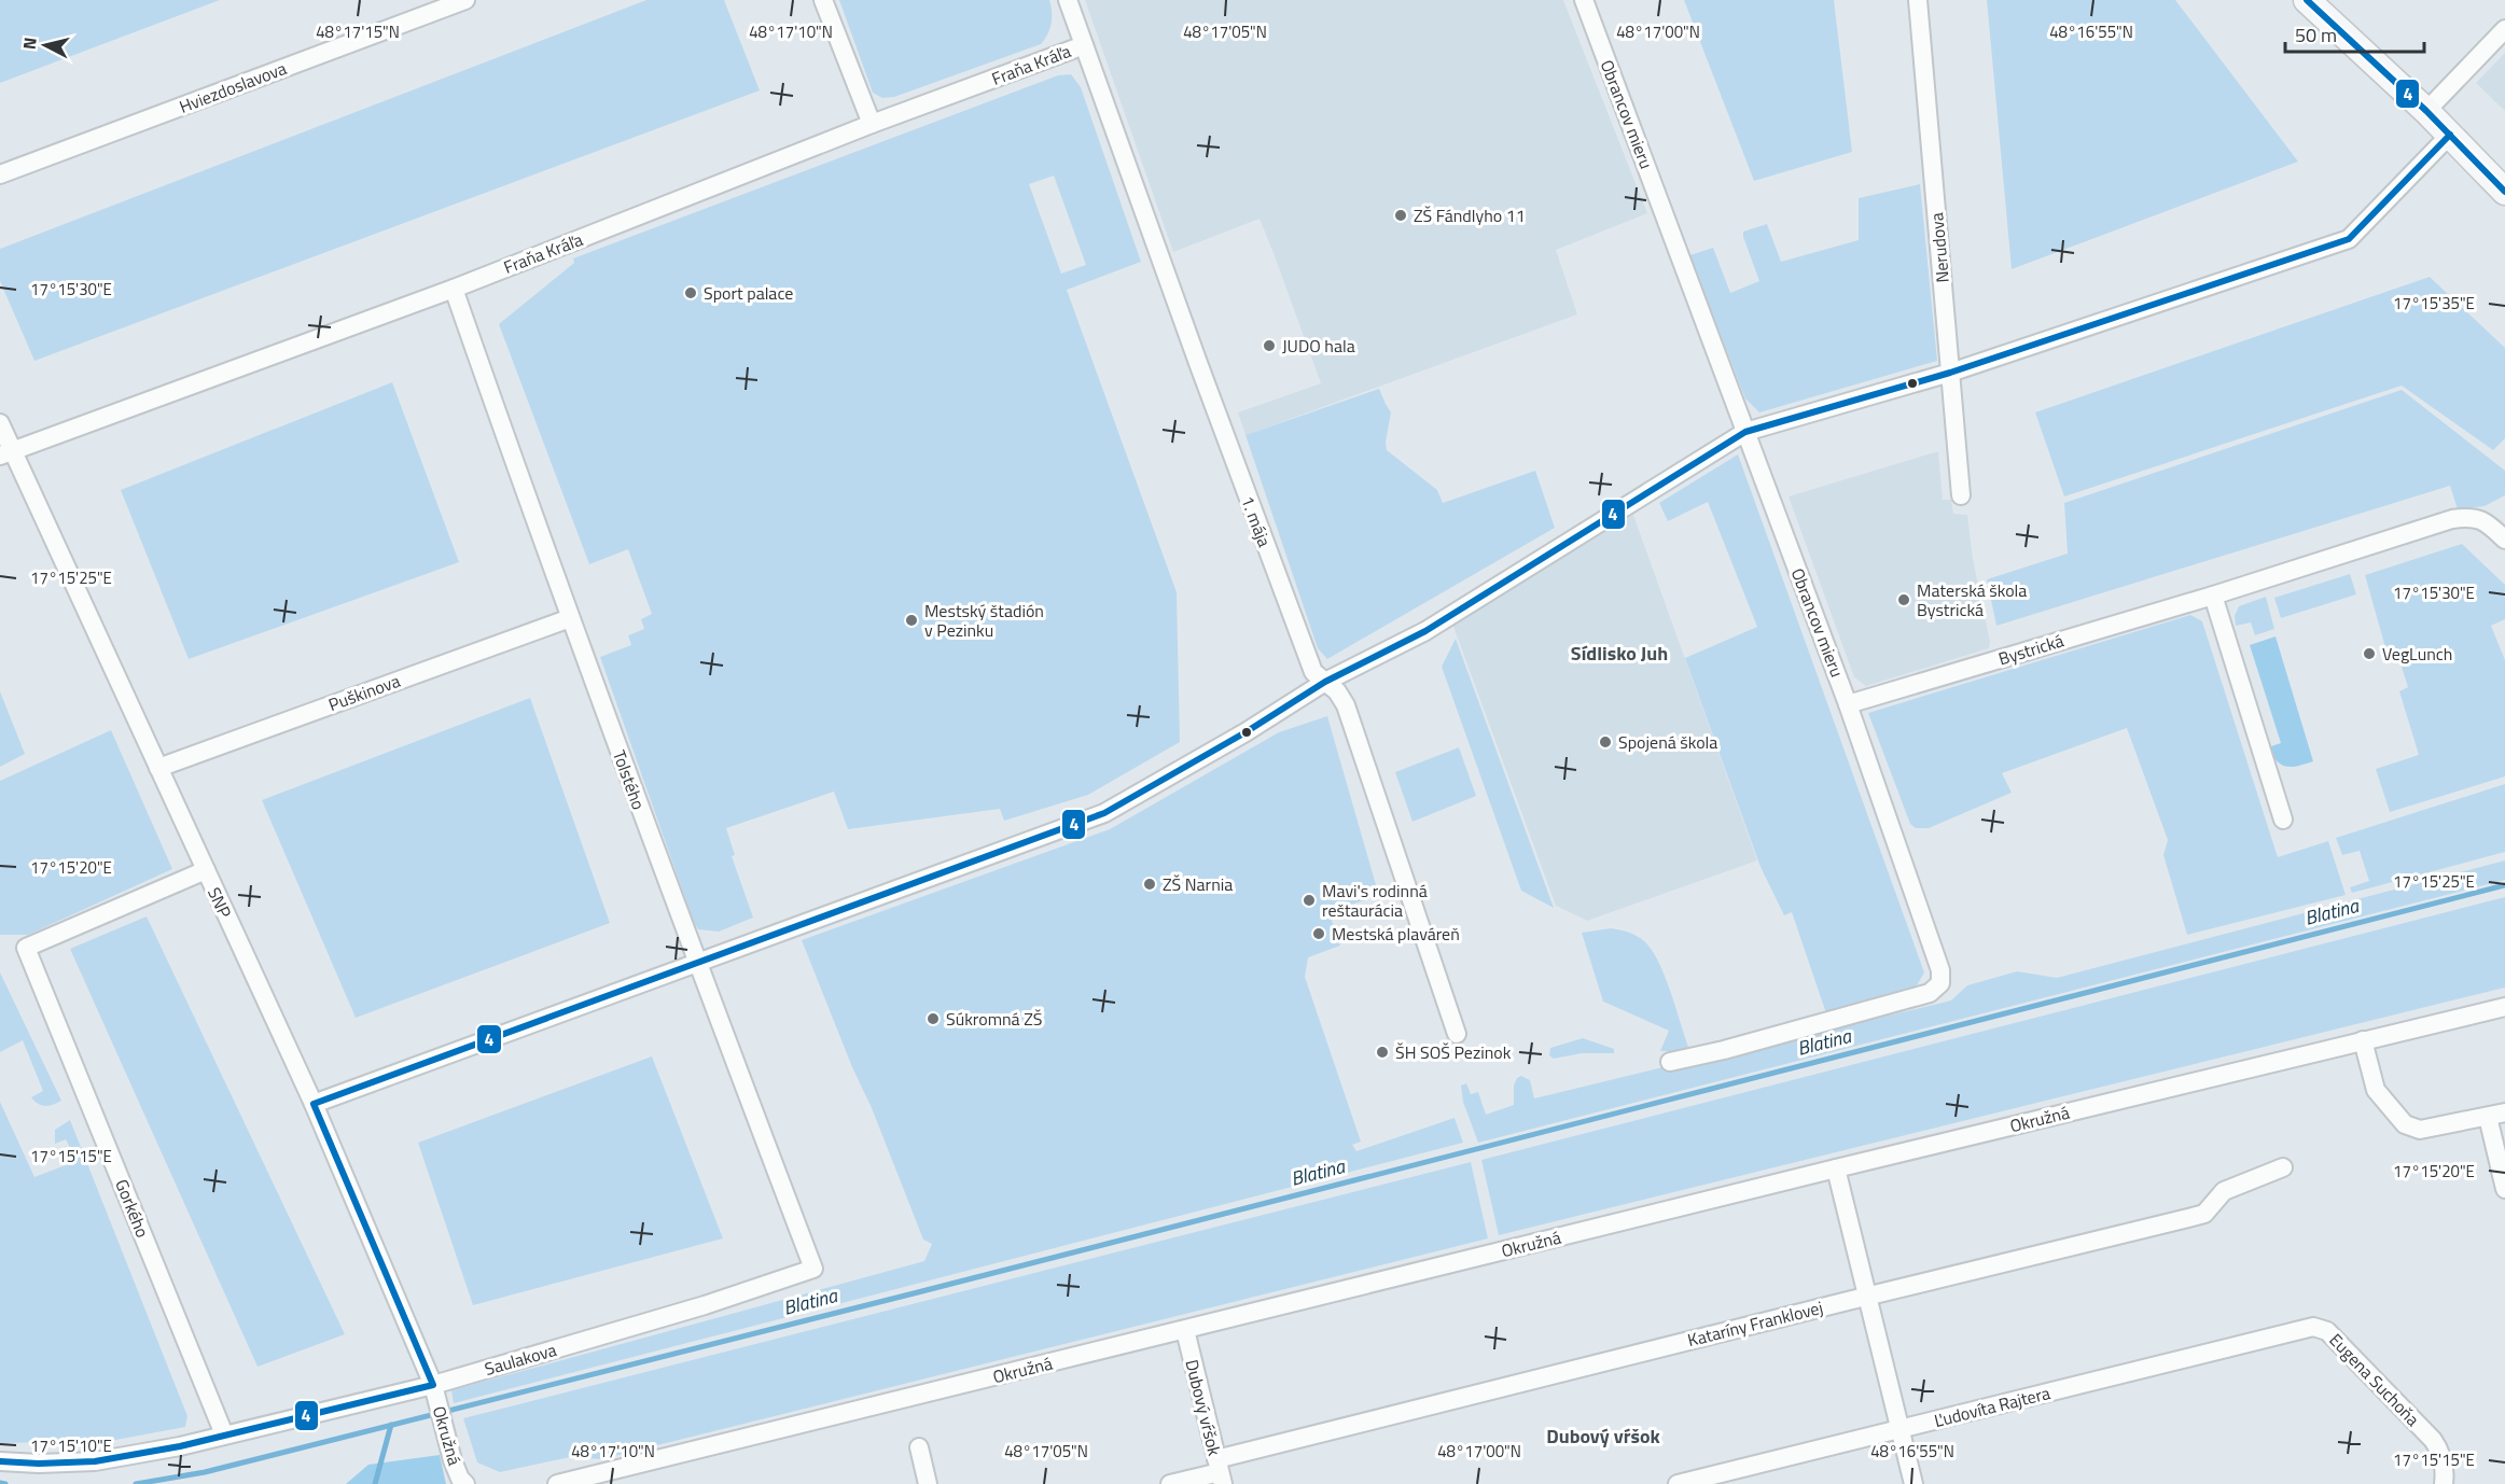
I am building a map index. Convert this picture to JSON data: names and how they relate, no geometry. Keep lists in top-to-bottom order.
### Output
{
  "streets": {
    "street": [
      "Fraňa Kráľa",
      "Hviezdoslavova",
      "Obrancov mieru",
      "Nerudova",
      "1. mája",
      "Bystrická",
      "Puškinova",
      "Tolstého",
      "SNP",
      "Okružná",
      "Gorkého",
      "Kataríny Franklovej",
      "Saulakova",
      "Eugena Suchoňa",
      "Ľudovíta Rajtera",
      "Dubový vŕšok"
    ]
  },
  "crossings": [
    ["Fraňa Kráľa", "1. mája"],
    ["Fraňa Kráľa", "Tolstého"],
    ["Fraňa Kráľa", "SNP"],
    ["Obrancov mieru", "Bystrická"],
    ["Puškinova", "Tolstého"],
    ["Puškinova", "SNP"],
    ["Tolstého", "Saulakova"],
    ["SNP", "Okružná"],
    ["SNP", "Gorkého"],
    ["SNP", "Saulakova"],
    ["Okružná", "Saulakova"],
    ["Okružná", "Dubový vŕšok"],
    ["Gorkého", "Saulakova"],
    ["Kataríny Franklovej", "Dubový vŕšok"],
    ["Eugena Suchoňa", "Ľudovíta Rajtera"]
  ],
  "districts": ["Sídlisko Juh", "Dubový vŕšok"],
  "water": ["Blatina"],
  "places": [
    "ZŠ Fándlyho 11",
    "Sport palace",
    "JUDO hala",
    "Materská škola Bystrická",
    "Mestský štadión v Pezinku",
    "VegLunch",
    "Spojená škola",
    "ZŠ Narnia",
    "Mavi's rodinná reštaurácia",
    "Mestská plaváreň",
    "Súkromná ZŠ",
    "ŠH SOŠ Pezinok"
  ],
  "lines": ["transit line 4"],
  "scale_bar": "50 m",
  "north": "left",
  "coordinates": [
    "48°17'15\"N",
    "48°17'10\"N",
    "48°17'05\"N",
    "48°17'00\"N",
    "48°16'55\"N",
    "17°15'30\"E",
    "17°15'35\"E",
    "17°15'25\"E",
    "17°15'20\"E",
    "17°15'15\"E",
    "17°15'10\"E"
  ]
}
